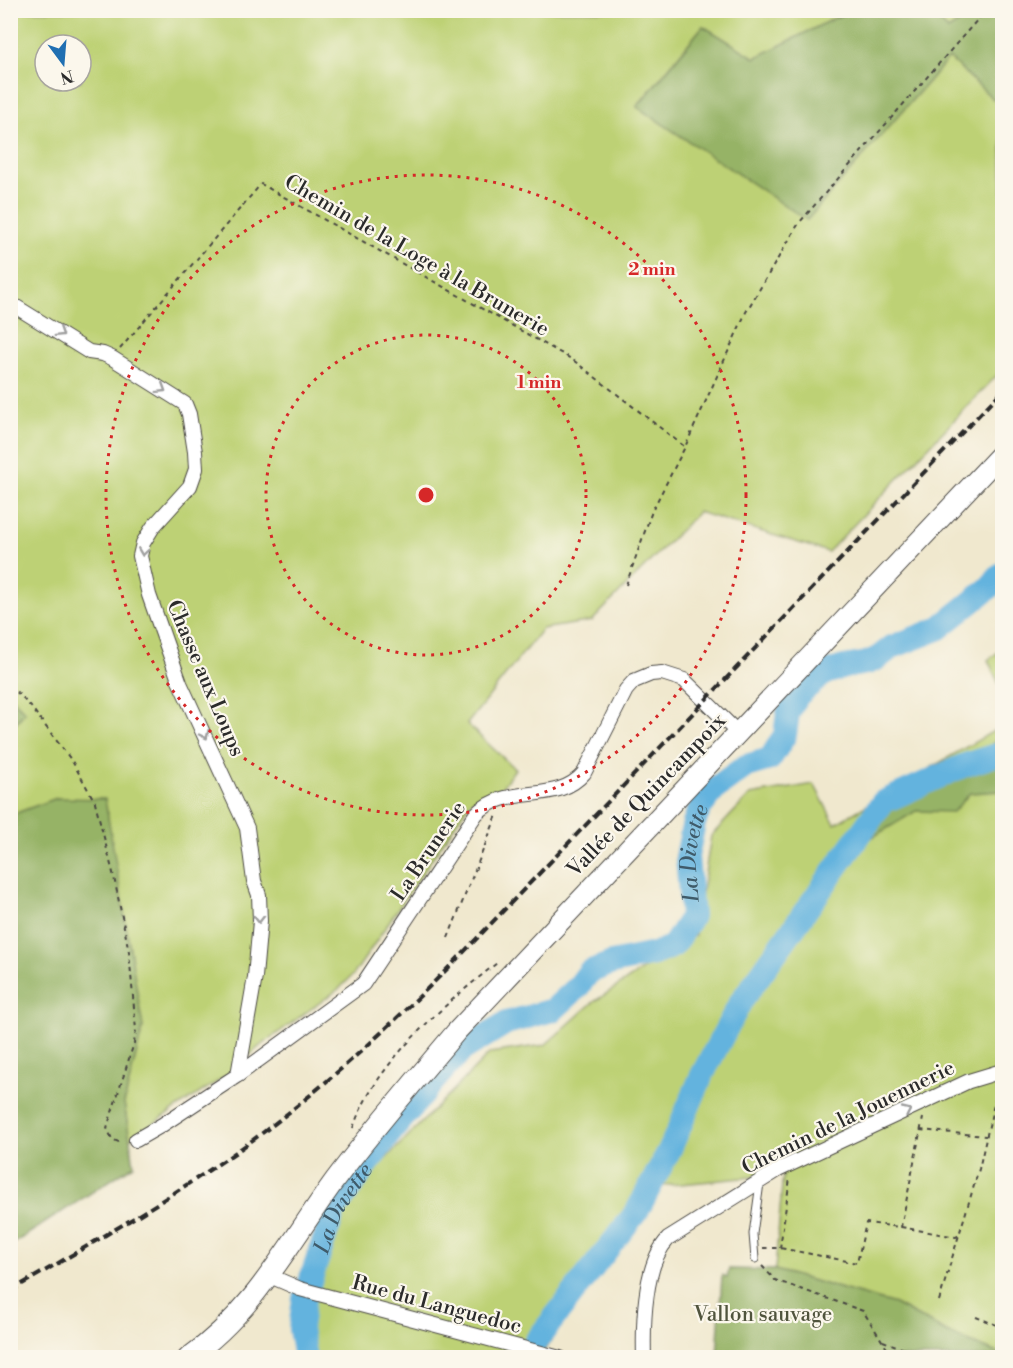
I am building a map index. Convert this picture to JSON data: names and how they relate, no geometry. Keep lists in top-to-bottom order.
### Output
{
  "streets": {
    "main road": ["Vallée de Quincampoix"],
    "street": [
      "Chasse aux Loups",
      "La Brunerie",
      "Chemin de la Jouennerie",
      "Rue du Languedoc"
    ],
    "path": ["Chemin de la Loge à la Brunerie"]
  },
  "crossings": [
    ["Chemin de la Loge à la Brunerie", "Chasse aux Loups"],
    ["Chasse aux Loups", "La Brunerie"],
    ["Vallée de Quincampoix", "La Brunerie"],
    ["Vallée de Quincampoix", "Rue du Languedoc"]
  ],
  "one_way": ["Chasse aux Loups", "Chemin de la Jouennerie"],
  "water": ["La Divette"],
  "parks": ["Vallon sauvage"],
  "north": "bottom",
  "rings": ["2 min", "1 min"]
}
